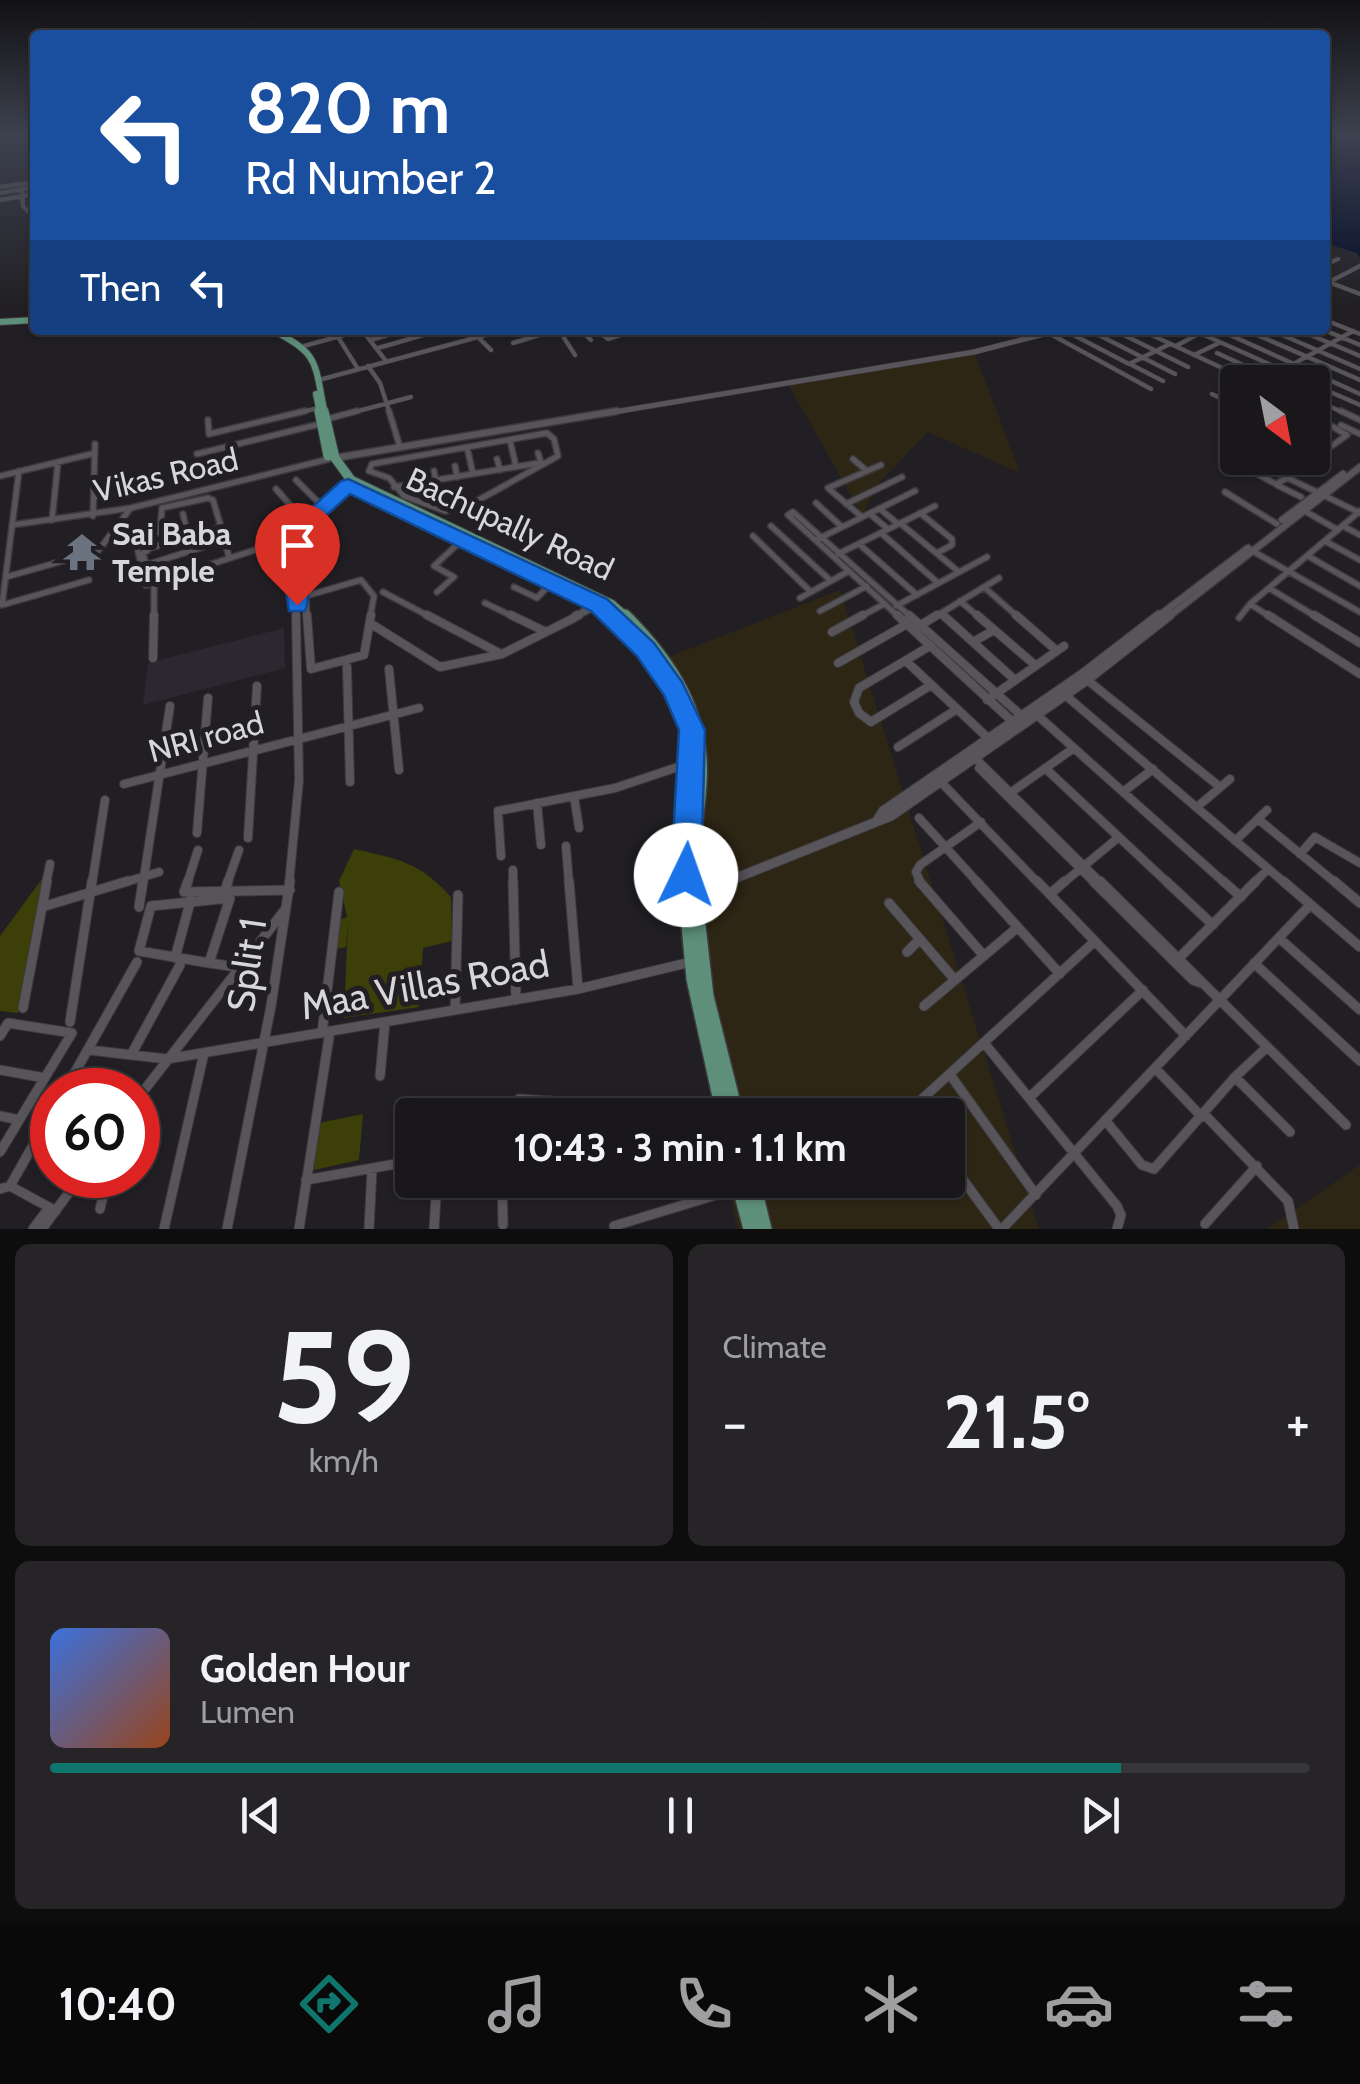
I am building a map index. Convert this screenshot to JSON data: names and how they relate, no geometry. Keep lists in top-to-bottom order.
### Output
{
  "streets": {
    "main road": ["Bachupally Road"],
    "street": [
      "Vikas Road",
      "NRI road",
      "Split 1",
      "Maa Villas Road"
    ]
  },
  "crossings": [
    ["Vikas Road", "Bachupally Road"],
    ["Bachupally Road", "Maa Villas Road"],
    ["NRI road", "Split 1"],
    ["Split 1", "Maa Villas Road"]
  ],
  "places": {
    "temple": ["Sai Baba Temple"]
  },
  "north": "bottom right",
  "page": {
    "turn": ["820 m", "Rd Number 2"],
    "then": "Then",
    "limit": "60",
    "trip": "10:43 · 3 min · 1.1 km",
    "tile": [
      ["59", "km/h"],
      "Climate"
    ],
    "heat": ["−", "21.5°", "+"],
    "song": ["Golden Hour", "Lumen"],
    "tabs": "10:40"
  }
}
